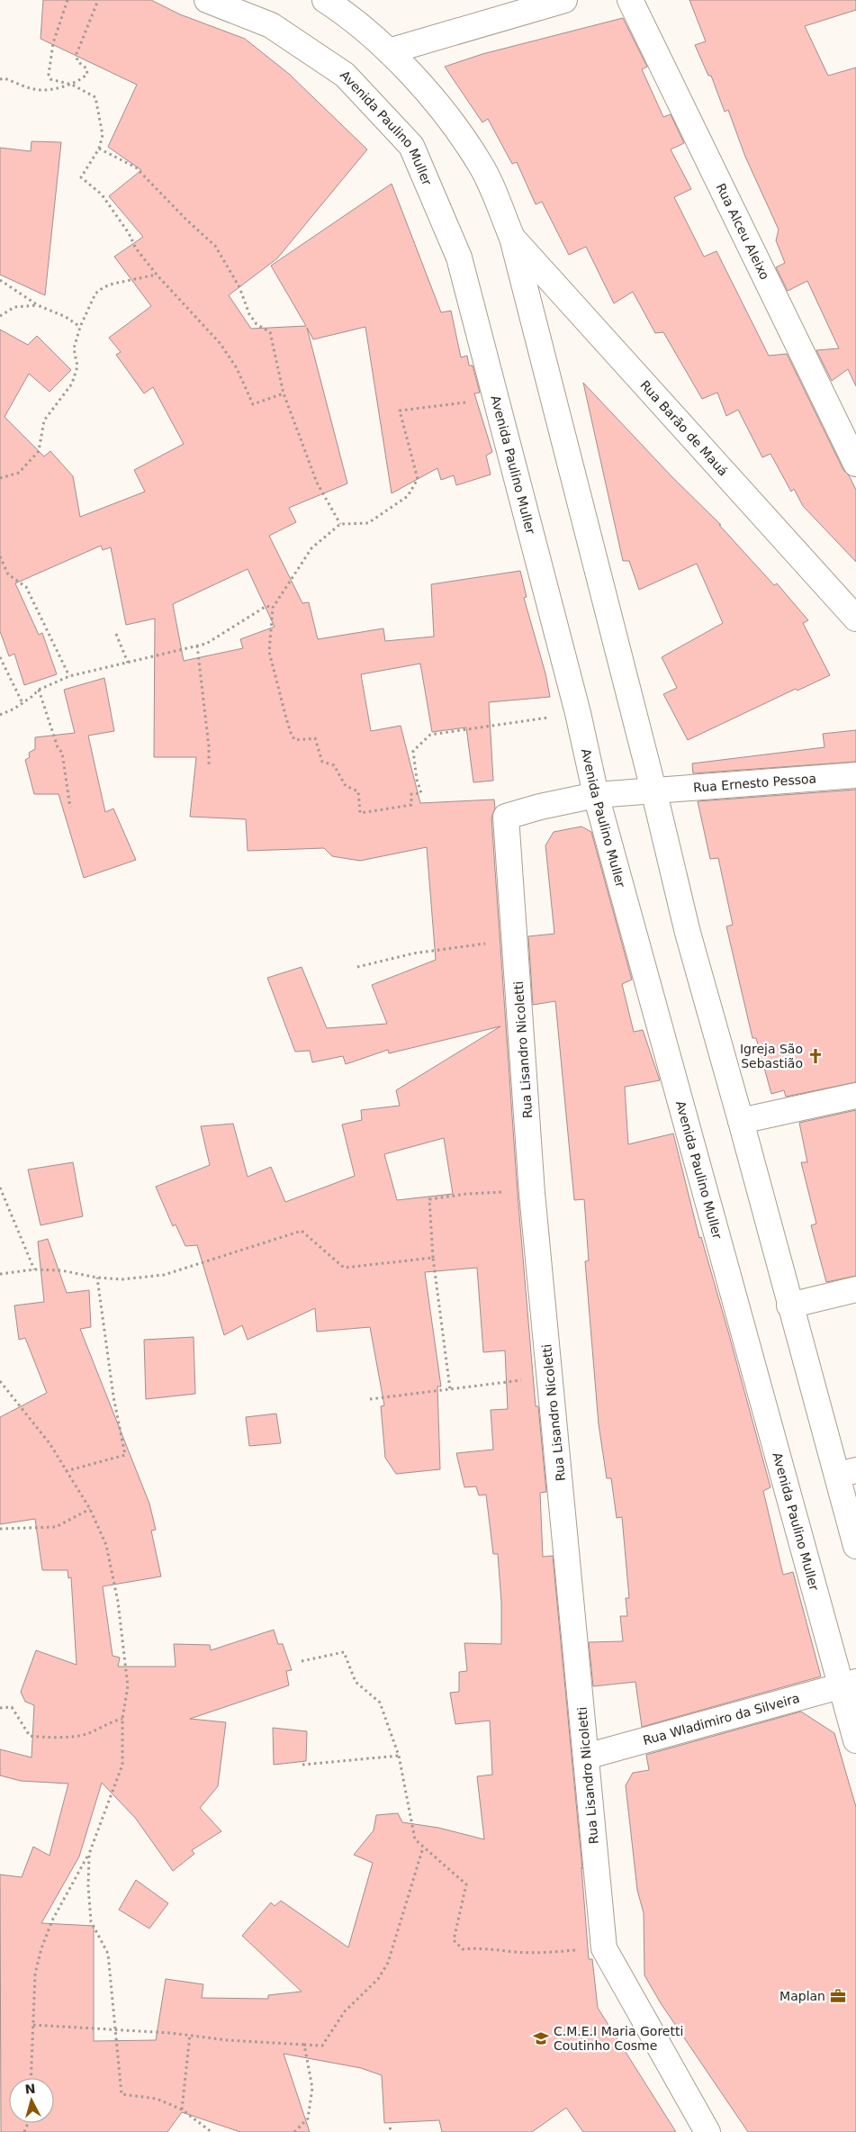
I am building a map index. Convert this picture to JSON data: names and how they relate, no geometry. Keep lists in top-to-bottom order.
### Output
{
  "streets": {
    "main road": [
      "Avenida Paulino Muller",
      "Rua Alceu Aleixo",
      "Rua Barão de Mauá",
      "Rua Ernesto Pessoa",
      "Rua Lisandro Nicoletti",
      "Rua Wladimiro da Silveira"
    ]
  },
  "crossings": [
    ["Avenida Paulino Muller", "Rua Lisandro Nicoletti"],
    ["Avenida Paulino Muller", "Rua Wladimiro da Silveira"],
    ["Rua Ernesto Pessoa", "Rua Lisandro Nicoletti"],
    ["Rua Lisandro Nicoletti", "Rua Wladimiro da Silveira"]
  ],
  "places": {
    "church": ["Igreja São Sebastião"],
    "office": ["Maplan"],
    "school or university": ["C.M.E.I Maria Goretti Coutinho Cosme"]
  },
  "north": "top"
}
